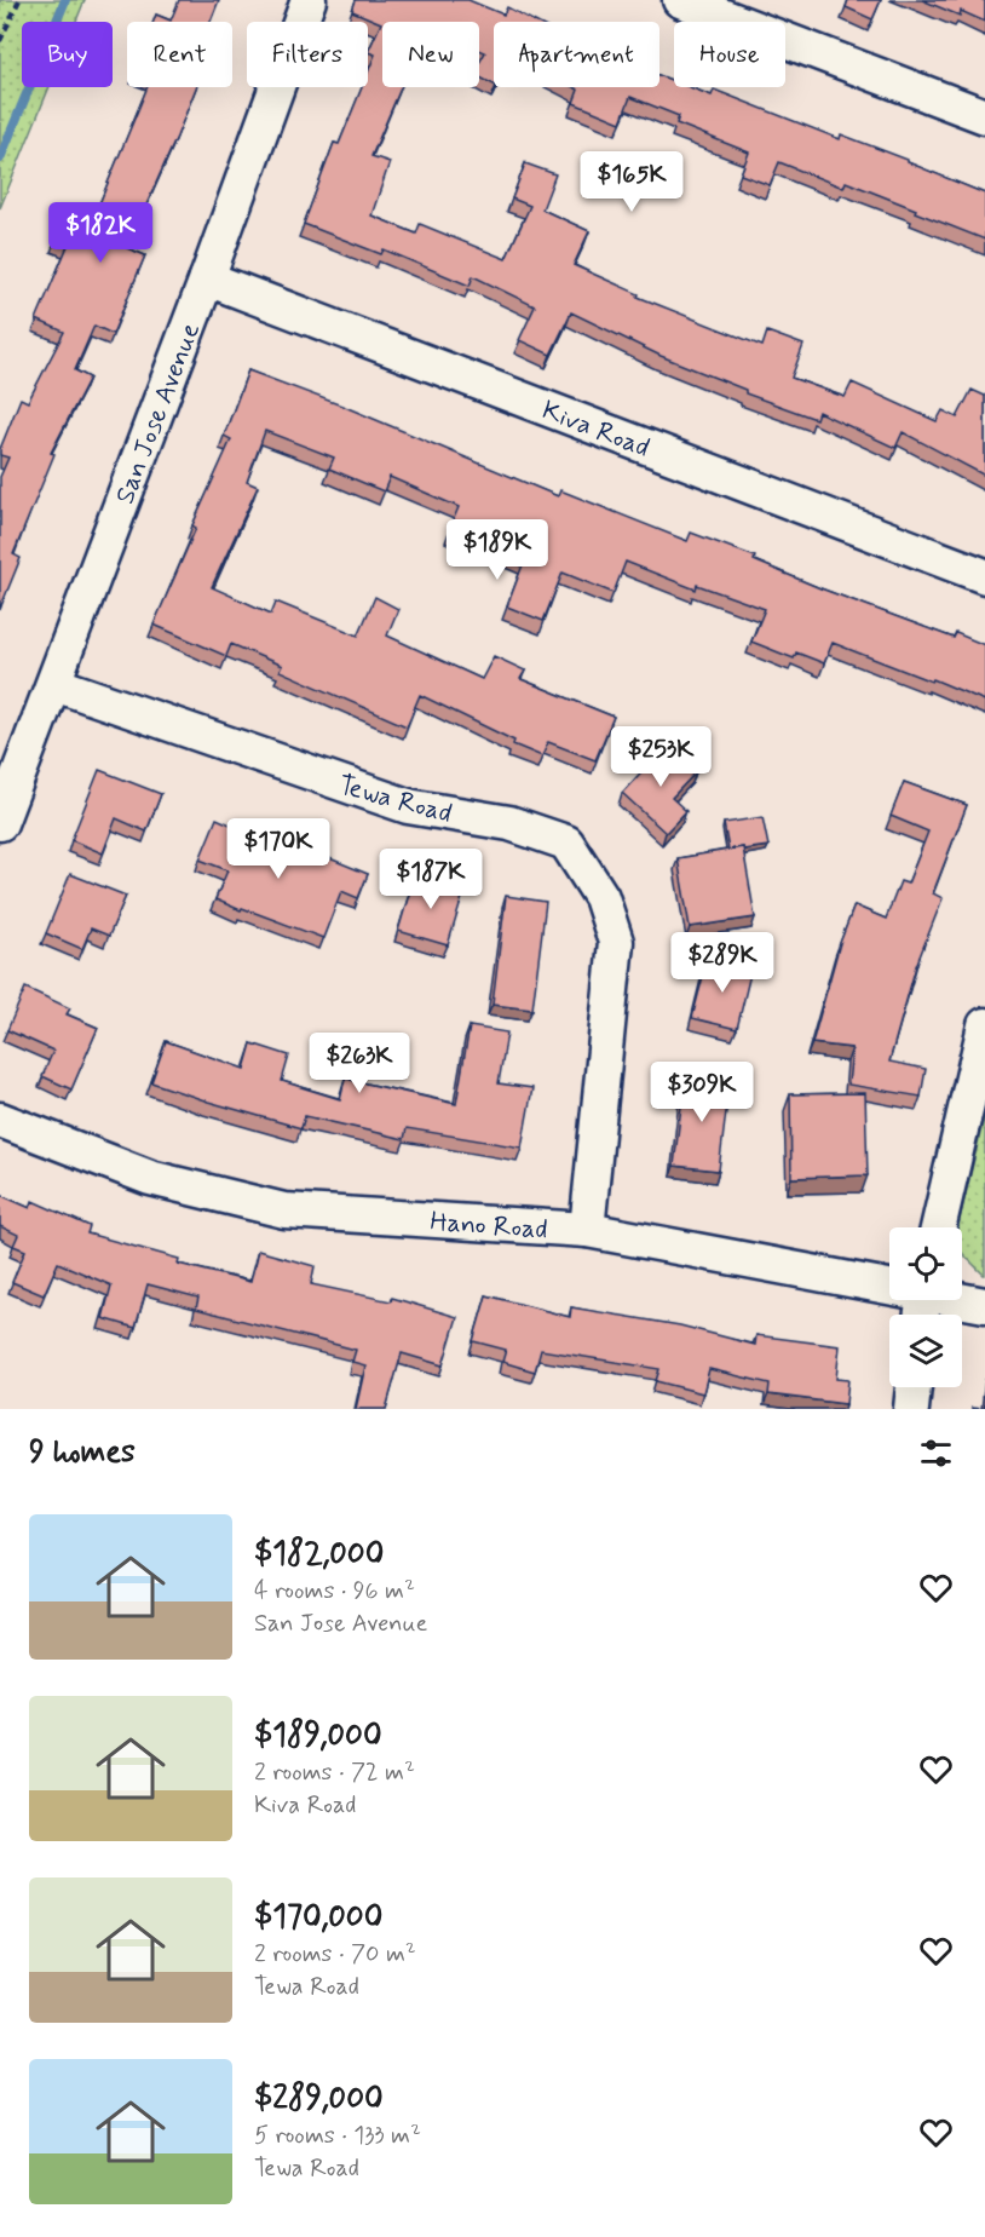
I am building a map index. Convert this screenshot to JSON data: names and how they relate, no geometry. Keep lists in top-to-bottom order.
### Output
{
  "streets": {
    "street": [
      "San Jose Avenue",
      "Kiva Road",
      "Tewa Road",
      "Hano Road"
    ]
  },
  "crossings": [
    ["San Jose Avenue", "Kiva Road"],
    ["San Jose Avenue", "Tewa Road"],
    ["Tewa Road", "Hano Road"]
  ],
  "page": {
    "chip": [
      "Buy",
      "Rent",
      "Filters",
      "New",
      "Apartment",
      "House"
    ],
    "price": [
      "$165K",
      "$182K",
      "$189K",
      "$253K",
      "$170K",
      "$187K",
      "$289K",
      "$263K",
      "$309K"
    ],
    "heading": "9 homes",
    "list": [
      {
        "name": "$182,000",
        "note": "4 rooms · 96 m² · San Jose Avenue"
      },
      {
        "name": "$189,000",
        "note": "2 rooms · 72 m² · Kiva Road"
      },
      {
        "name": "$170,000",
        "note": "2 rooms · 70 m² · Tewa Road"
      },
      {
        "name": "$289,000",
        "note": "5 rooms · 133 m² · Tewa Road"
      }
    ]
  }
}
